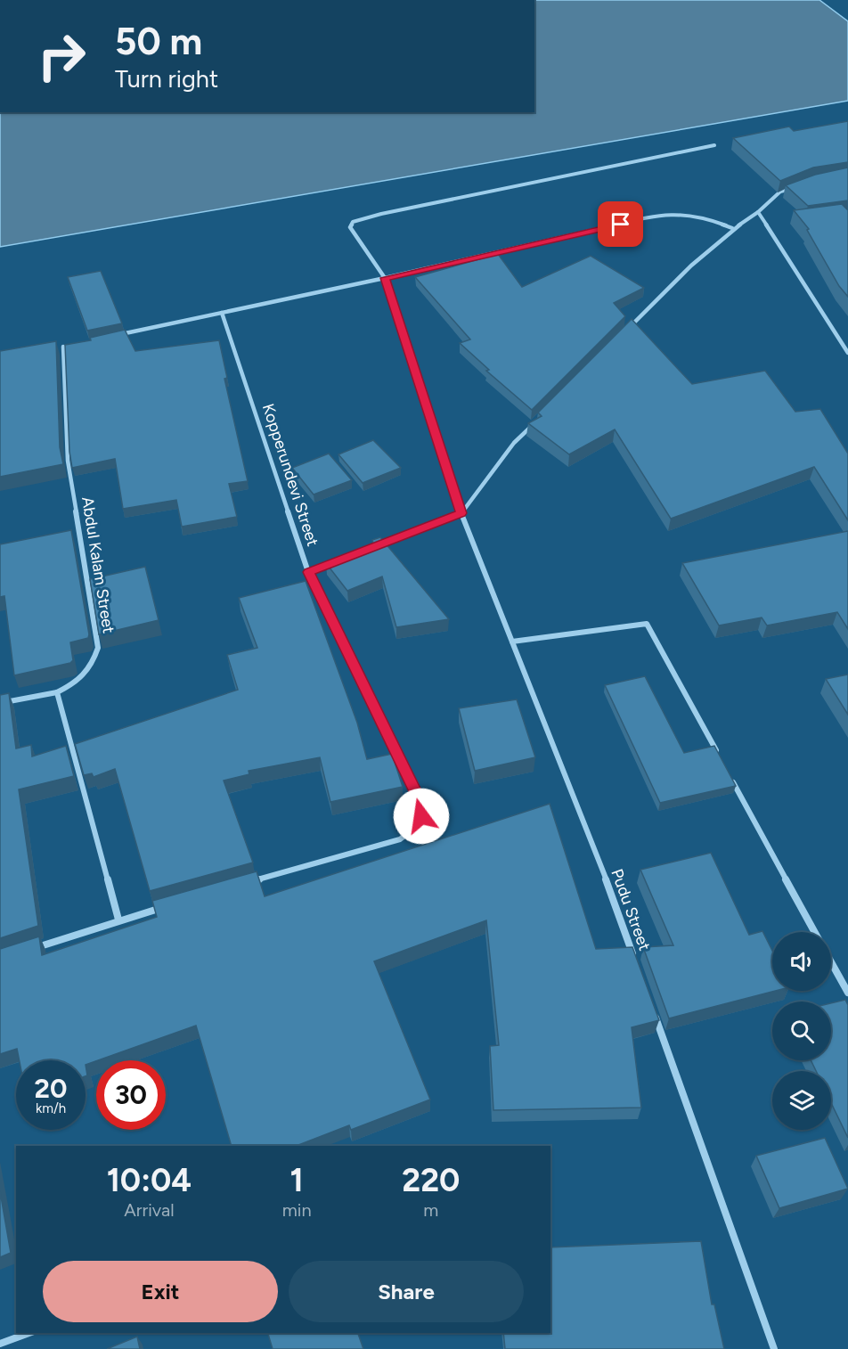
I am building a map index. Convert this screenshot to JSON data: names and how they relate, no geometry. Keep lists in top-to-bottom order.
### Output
{
  "streets": {
    "street": ["Kopperundevi Street", "Abdul Kalam Street", "Pudu Street"]
  },
  "page": {
    "turn": ["50 m", "Turn right"],
    "speed": "20 km/h",
    "limit": "30",
    "eta": [
      "10:04",
      "Arrival",
      "1",
      "min",
      "220",
      "m"
    ],
    "buttons": ["Exit", "Share"]
  }
}
